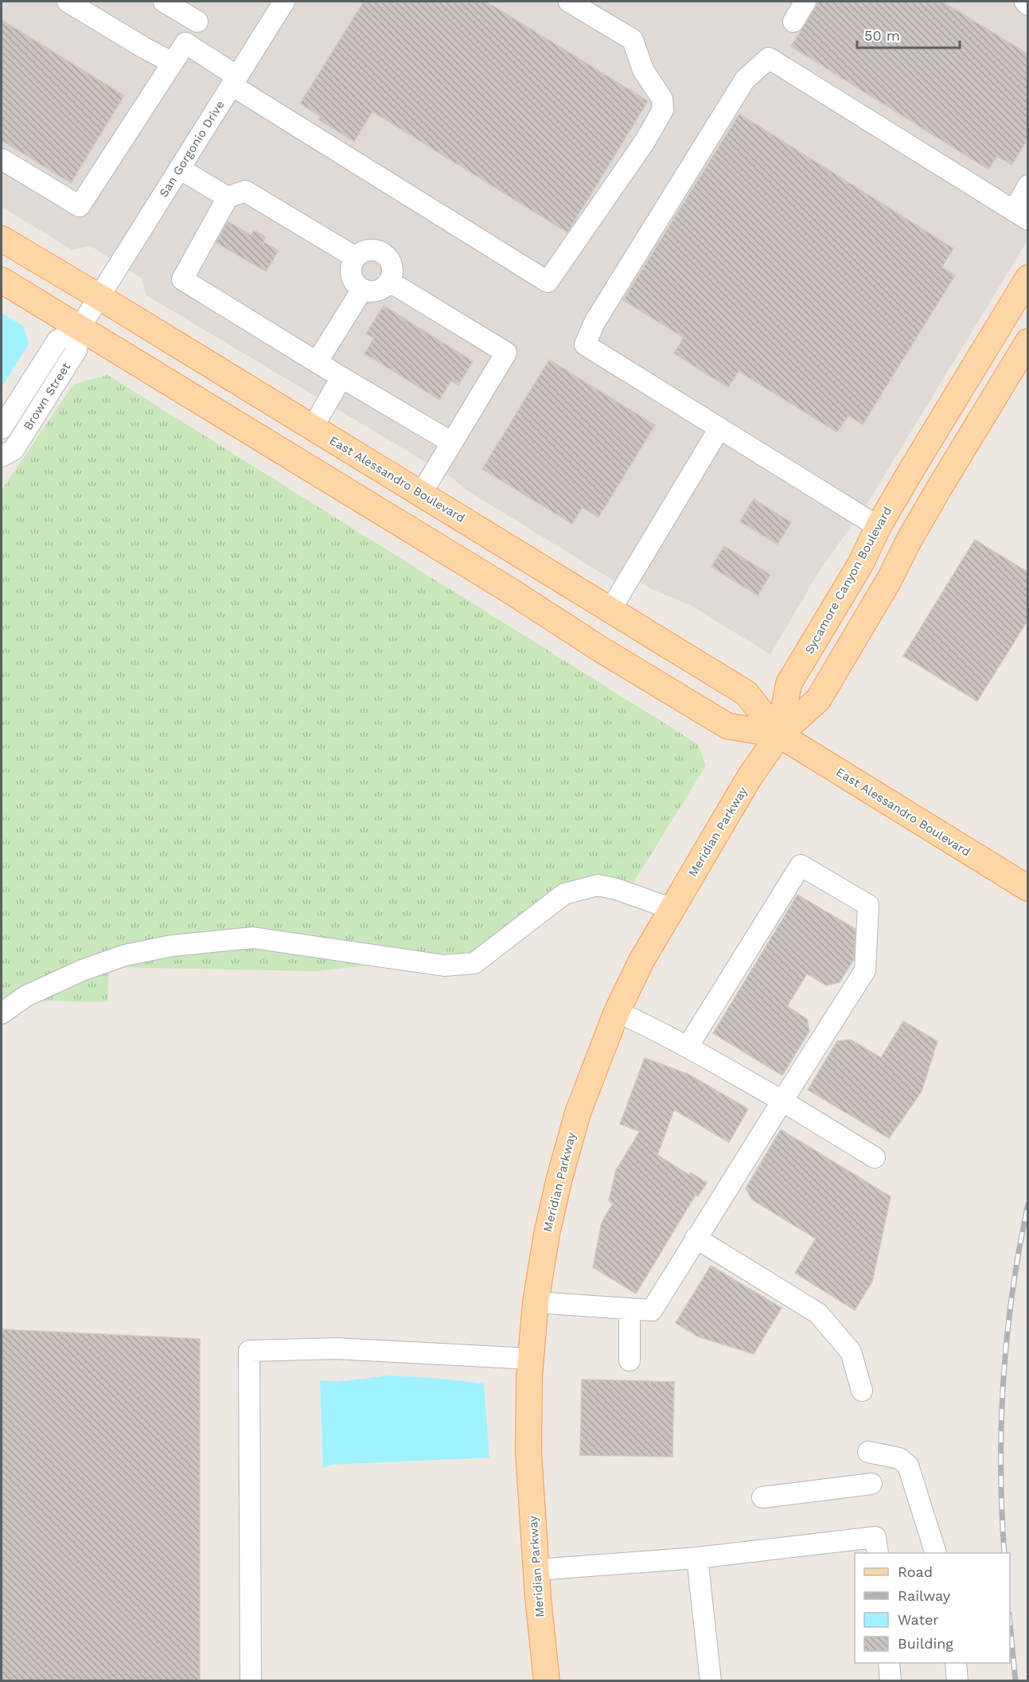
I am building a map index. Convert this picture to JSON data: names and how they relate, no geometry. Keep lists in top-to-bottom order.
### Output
{
  "streets": {
    "main road": ["East Alessandro Boulevard", "Sycamore Canyon Boulevard", "Meridian Parkway"],
    "street": ["San Gorgonio Drive", "Brown Street"]
  },
  "crossings": [
    ["San Gorgonio Drive", "Brown Street"],
    ["San Gorgonio Drive", "East Alessandro Boulevard"],
    ["Brown Street", "East Alessandro Boulevard"],
    ["East Alessandro Boulevard", "Sycamore Canyon Boulevard"],
    ["East Alessandro Boulevard", "Meridian Parkway"],
    ["Sycamore Canyon Boulevard", "Meridian Parkway"]
  ],
  "legend": [
    "Road",
    "Railway",
    "Water",
    "Building"
  ],
  "scale_bar": "50 m"
}
